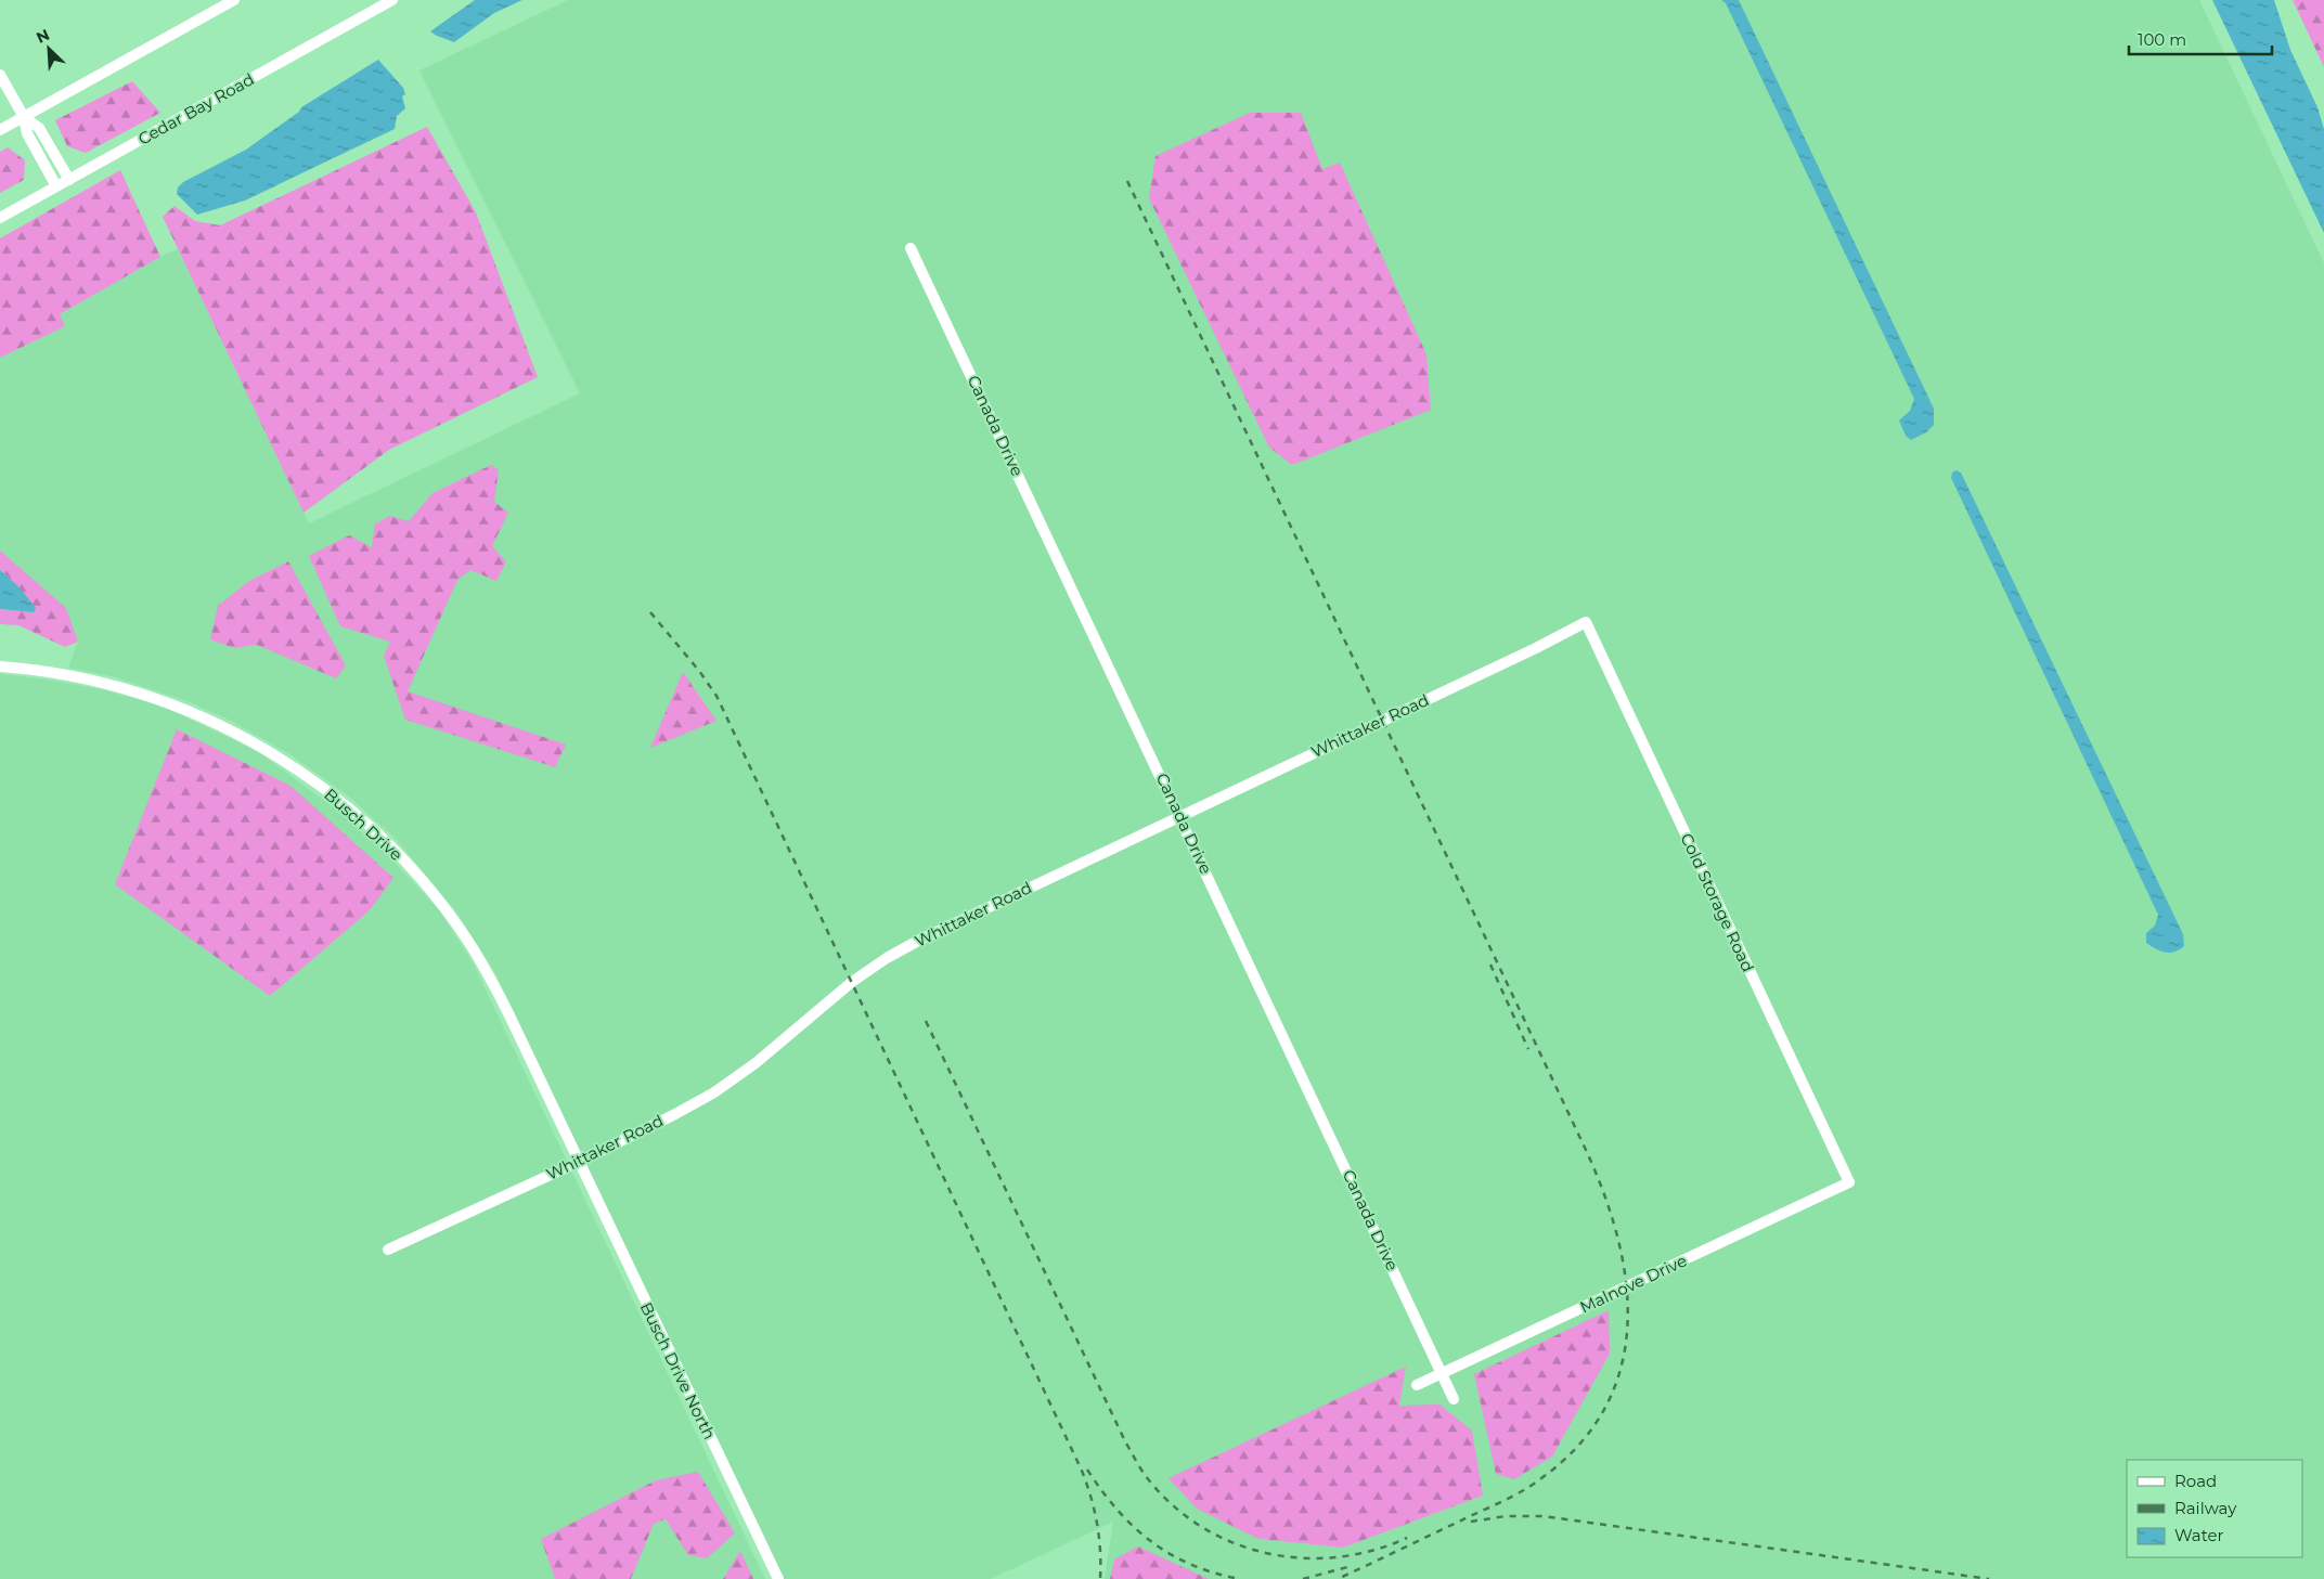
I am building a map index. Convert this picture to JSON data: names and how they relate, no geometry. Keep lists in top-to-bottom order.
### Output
{
  "streets": {
    "street": [
      "Cedar Bay Road",
      "Canada Drive",
      "Whittaker Road",
      "Busch Drive",
      "Cold Storage Road",
      "Malnove Drive",
      "Busch Drive North"
    ]
  },
  "crossings": [
    ["Canada Drive", "Whittaker Road"],
    ["Canada Drive", "Malnove Drive"],
    ["Whittaker Road", "Busch Drive"],
    ["Whittaker Road", "Cold Storage Road"],
    ["Whittaker Road", "Busch Drive North"],
    ["Busch Drive", "Busch Drive North"],
    ["Cold Storage Road", "Malnove Drive"]
  ],
  "legend": ["Road", "Railway", "Water"],
  "scale_bar": "100 m",
  "north": "top left"
}
